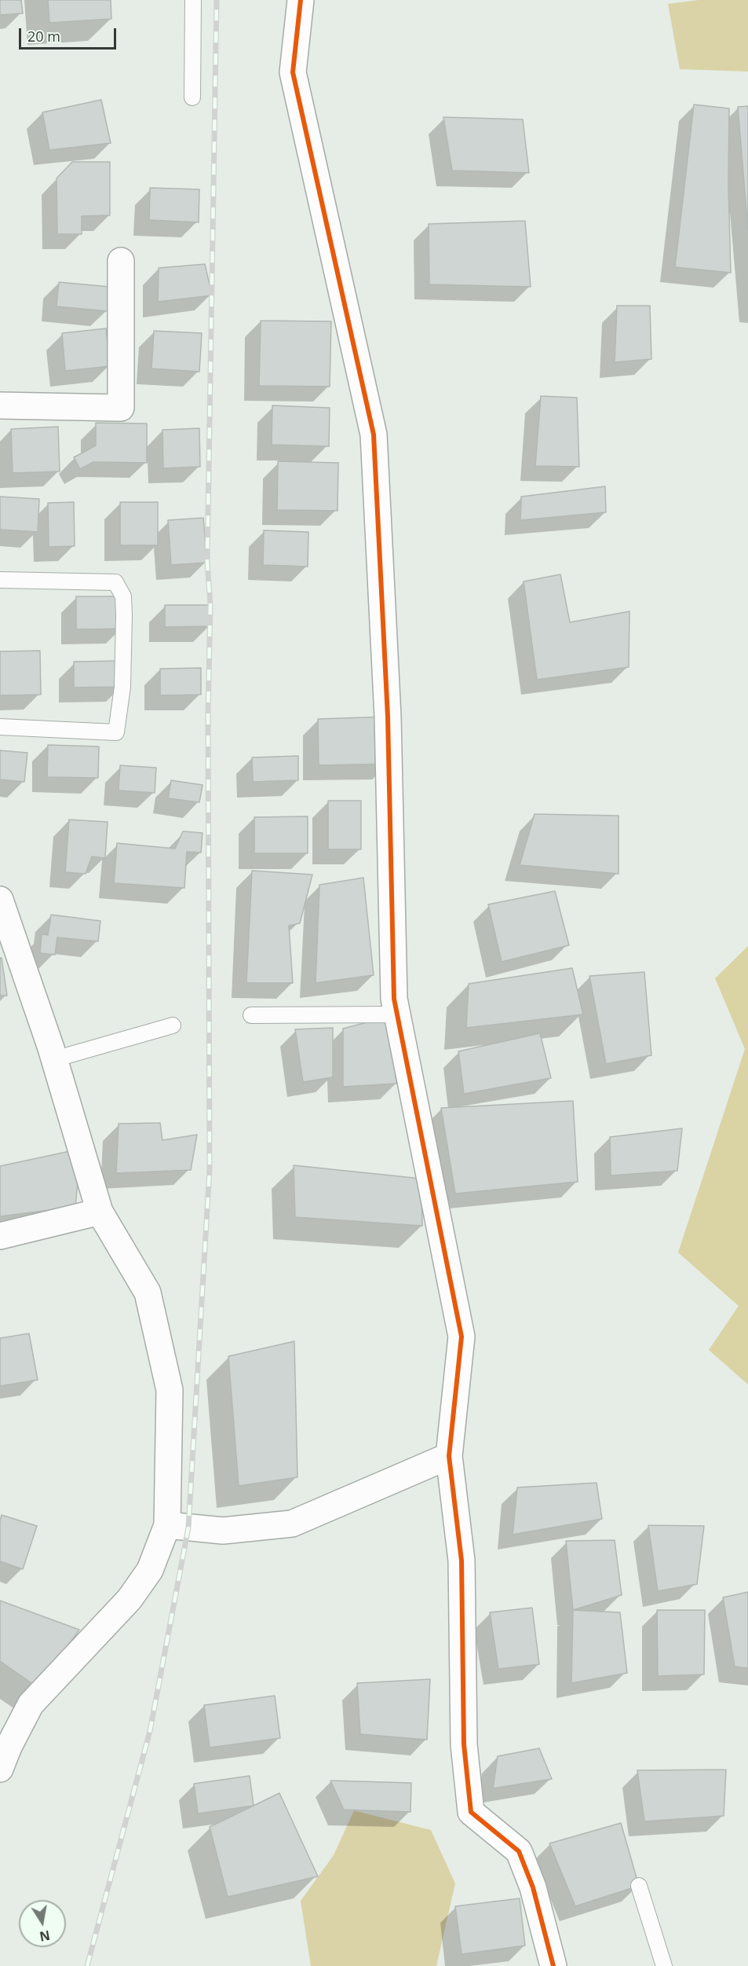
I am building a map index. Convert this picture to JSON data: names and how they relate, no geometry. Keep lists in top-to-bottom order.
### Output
{
  "scale_bar": "20 m",
  "north": "bottom"
}
